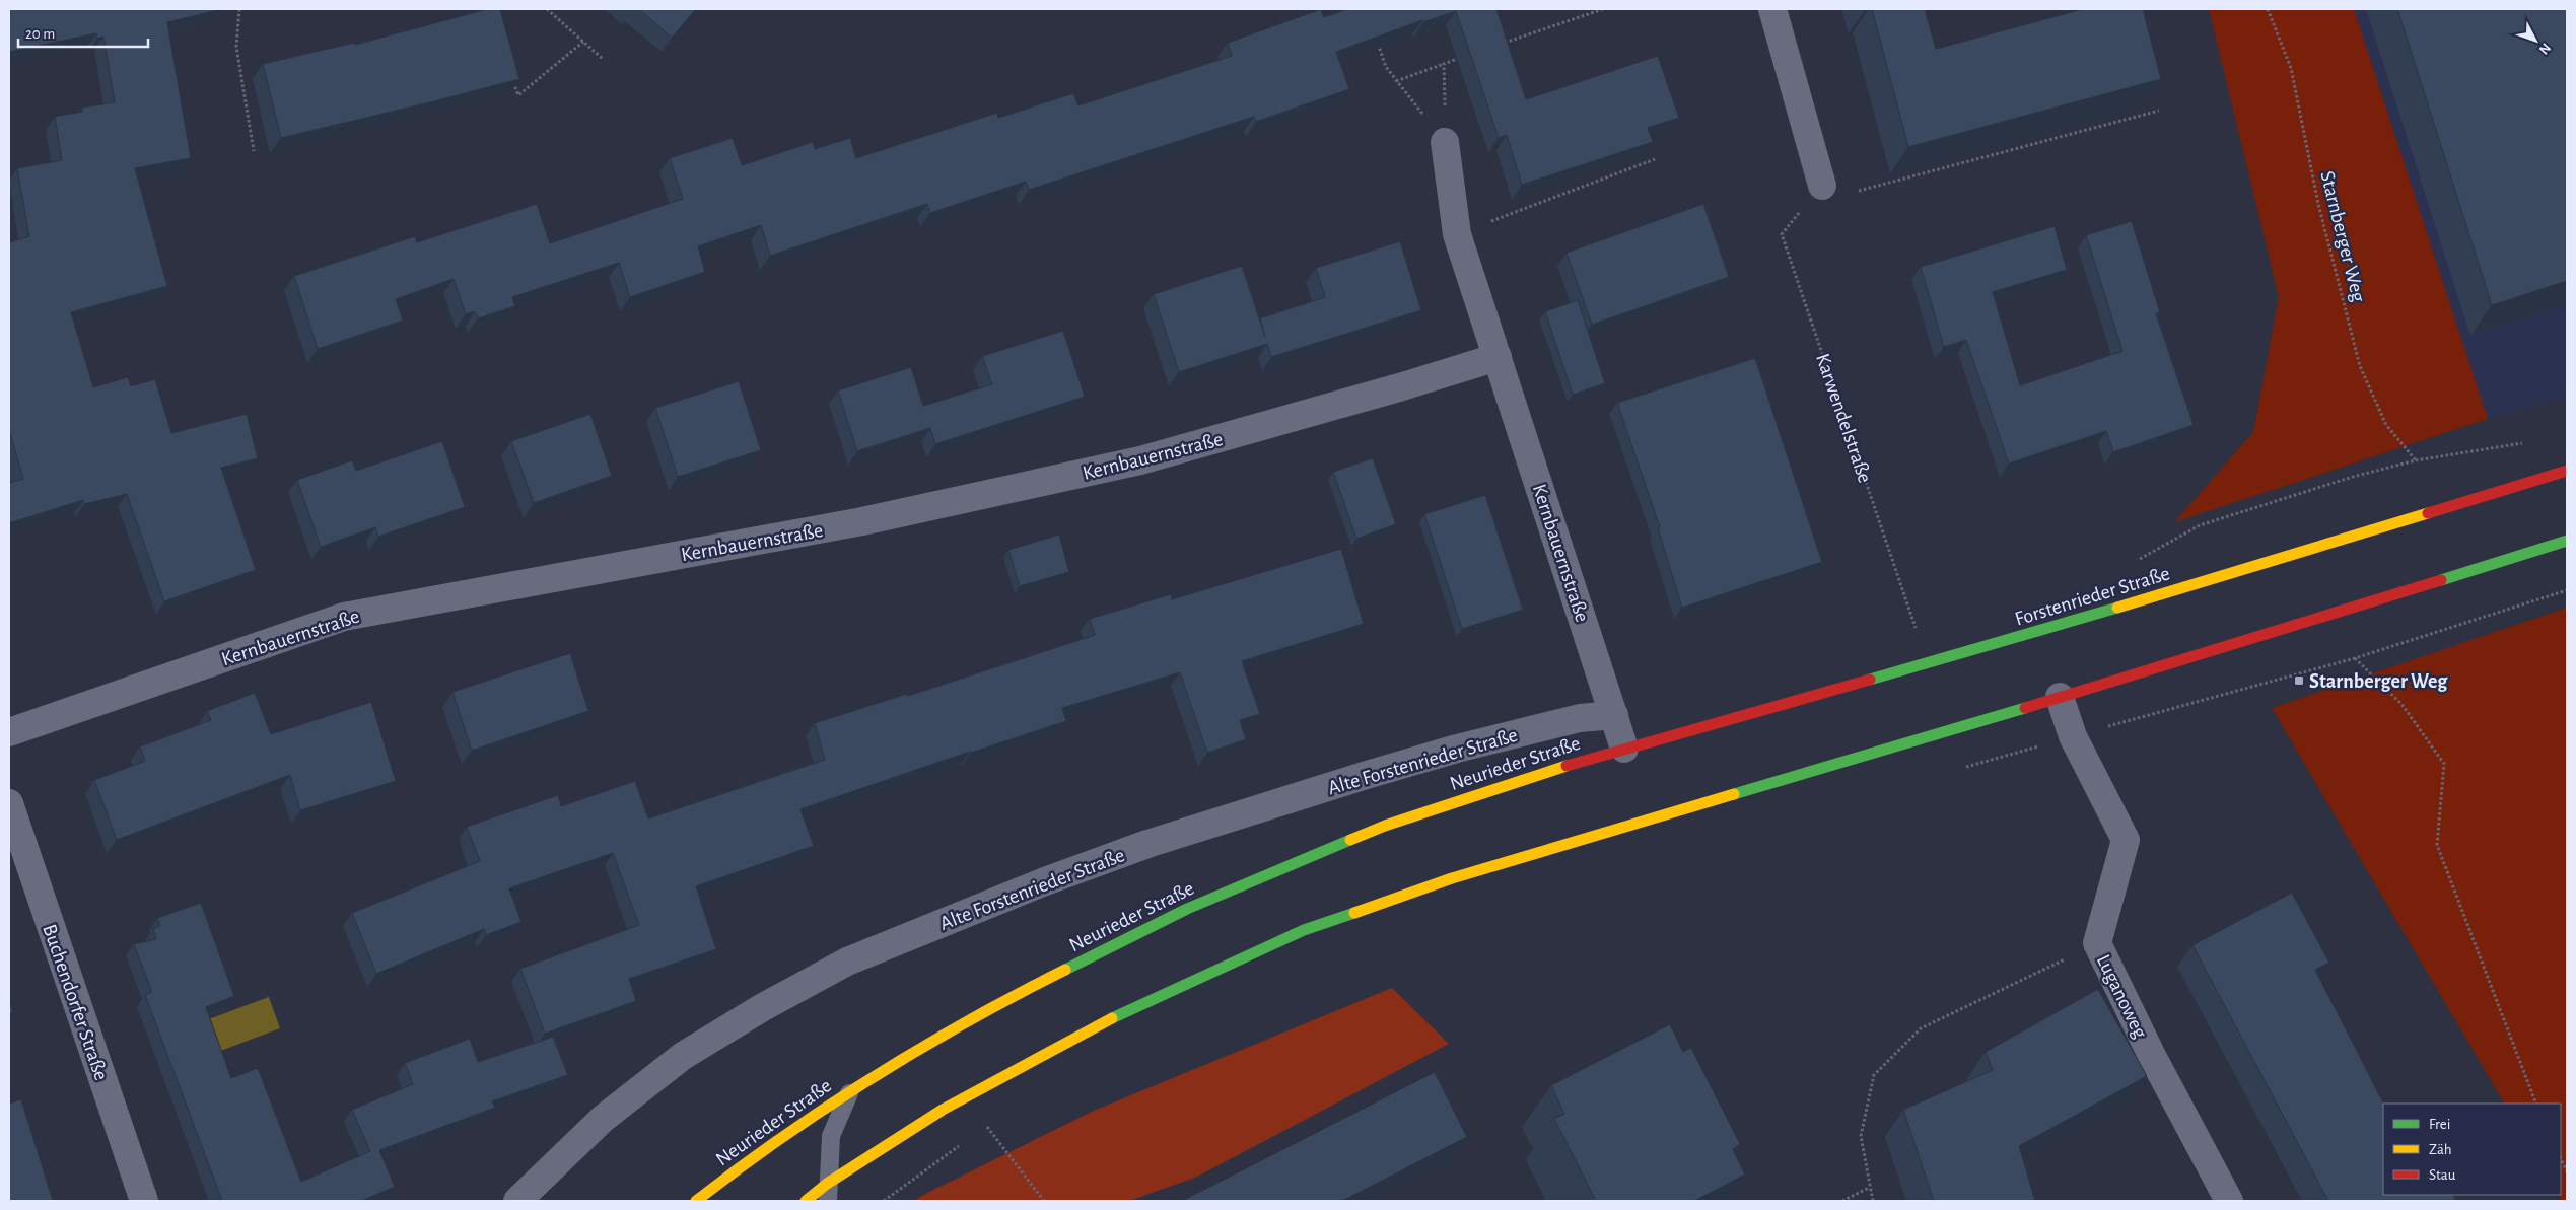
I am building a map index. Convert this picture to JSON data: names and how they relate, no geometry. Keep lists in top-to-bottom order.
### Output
{
  "streets": {
    "main road": ["Forstenrieder Straße", "Neurieder Straße"],
    "street": [
      "Kernbauernstraße",
      "Alte Forstenrieder Straße",
      "Luganoweg",
      "Buchendorfer Straße"
    ],
    "path": ["Starnberger Weg", "Karwendelstraße"]
  },
  "crossings": [
    ["Karwendelstraße", "Forstenrieder Straße"],
    ["Kernbauernstraße", "Forstenrieder Straße"],
    ["Kernbauernstraße", "Alte Forstenrieder Straße"],
    ["Kernbauernstraße", "Neurieder Straße"],
    ["Forstenrieder Straße", "Neurieder Straße"]
  ],
  "places": {
    "transit": ["Starnberger Weg"]
  },
  "legend": ["Frei", "Zäh", "Stau"],
  "scale_bar": "20 m",
  "north": "bottom right"
}
